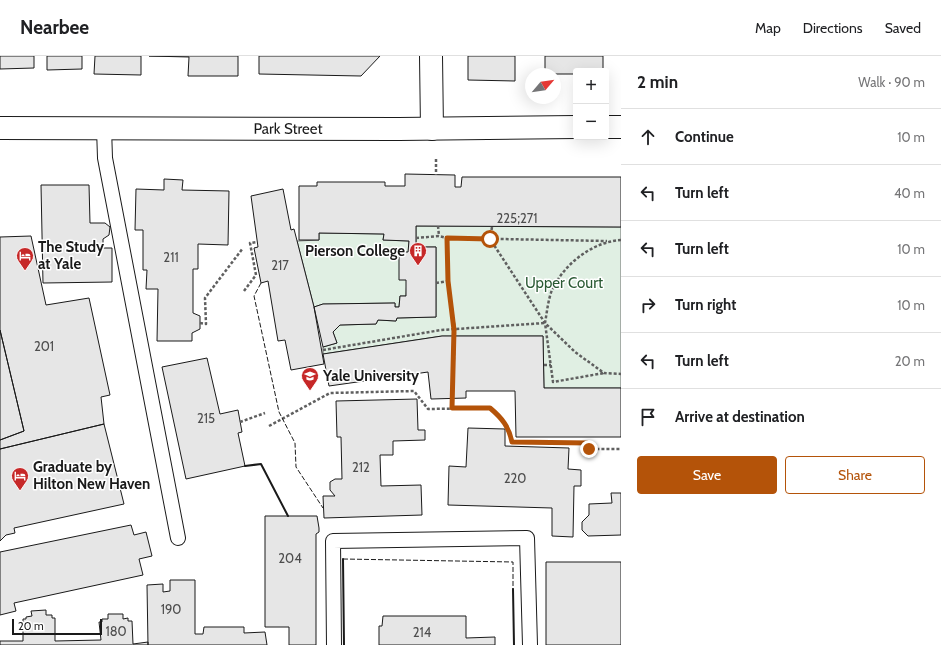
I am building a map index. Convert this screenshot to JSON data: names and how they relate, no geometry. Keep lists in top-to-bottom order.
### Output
{
  "streets": {
    "main road": ["Park Street"]
  },
  "parks": ["Upper Court"],
  "places": {
    "building": ["Pierson College"],
    "hotel": ["The Study at Yale", "Graduate by Hilton New Haven"],
    "school or university": ["Yale University"]
  },
  "house_numbers": [
    "225;271",
    "211",
    "217",
    "201",
    "215",
    "212",
    "220",
    "204",
    "190",
    "180",
    "214"
  ],
  "scale_bar": "20 m",
  "north": "top right",
  "page": {
    "header": "Nearbee",
    "nav": ["Map", "Directions", "Saved"],
    "heading": ["2 min", "Walk · 90 m"],
    "map_buttons": ["+", "−"],
    "list": [
      ["Continue", "10 m"],
      ["Turn left", "40 m"],
      ["Turn left", "10 m"],
      ["Turn right", "10 m"],
      ["Turn left", "20 m"],
      "Arrive at destination"
    ],
    "buttons": ["Save", "Share"],
    "scale": "20 m"
  }
}
